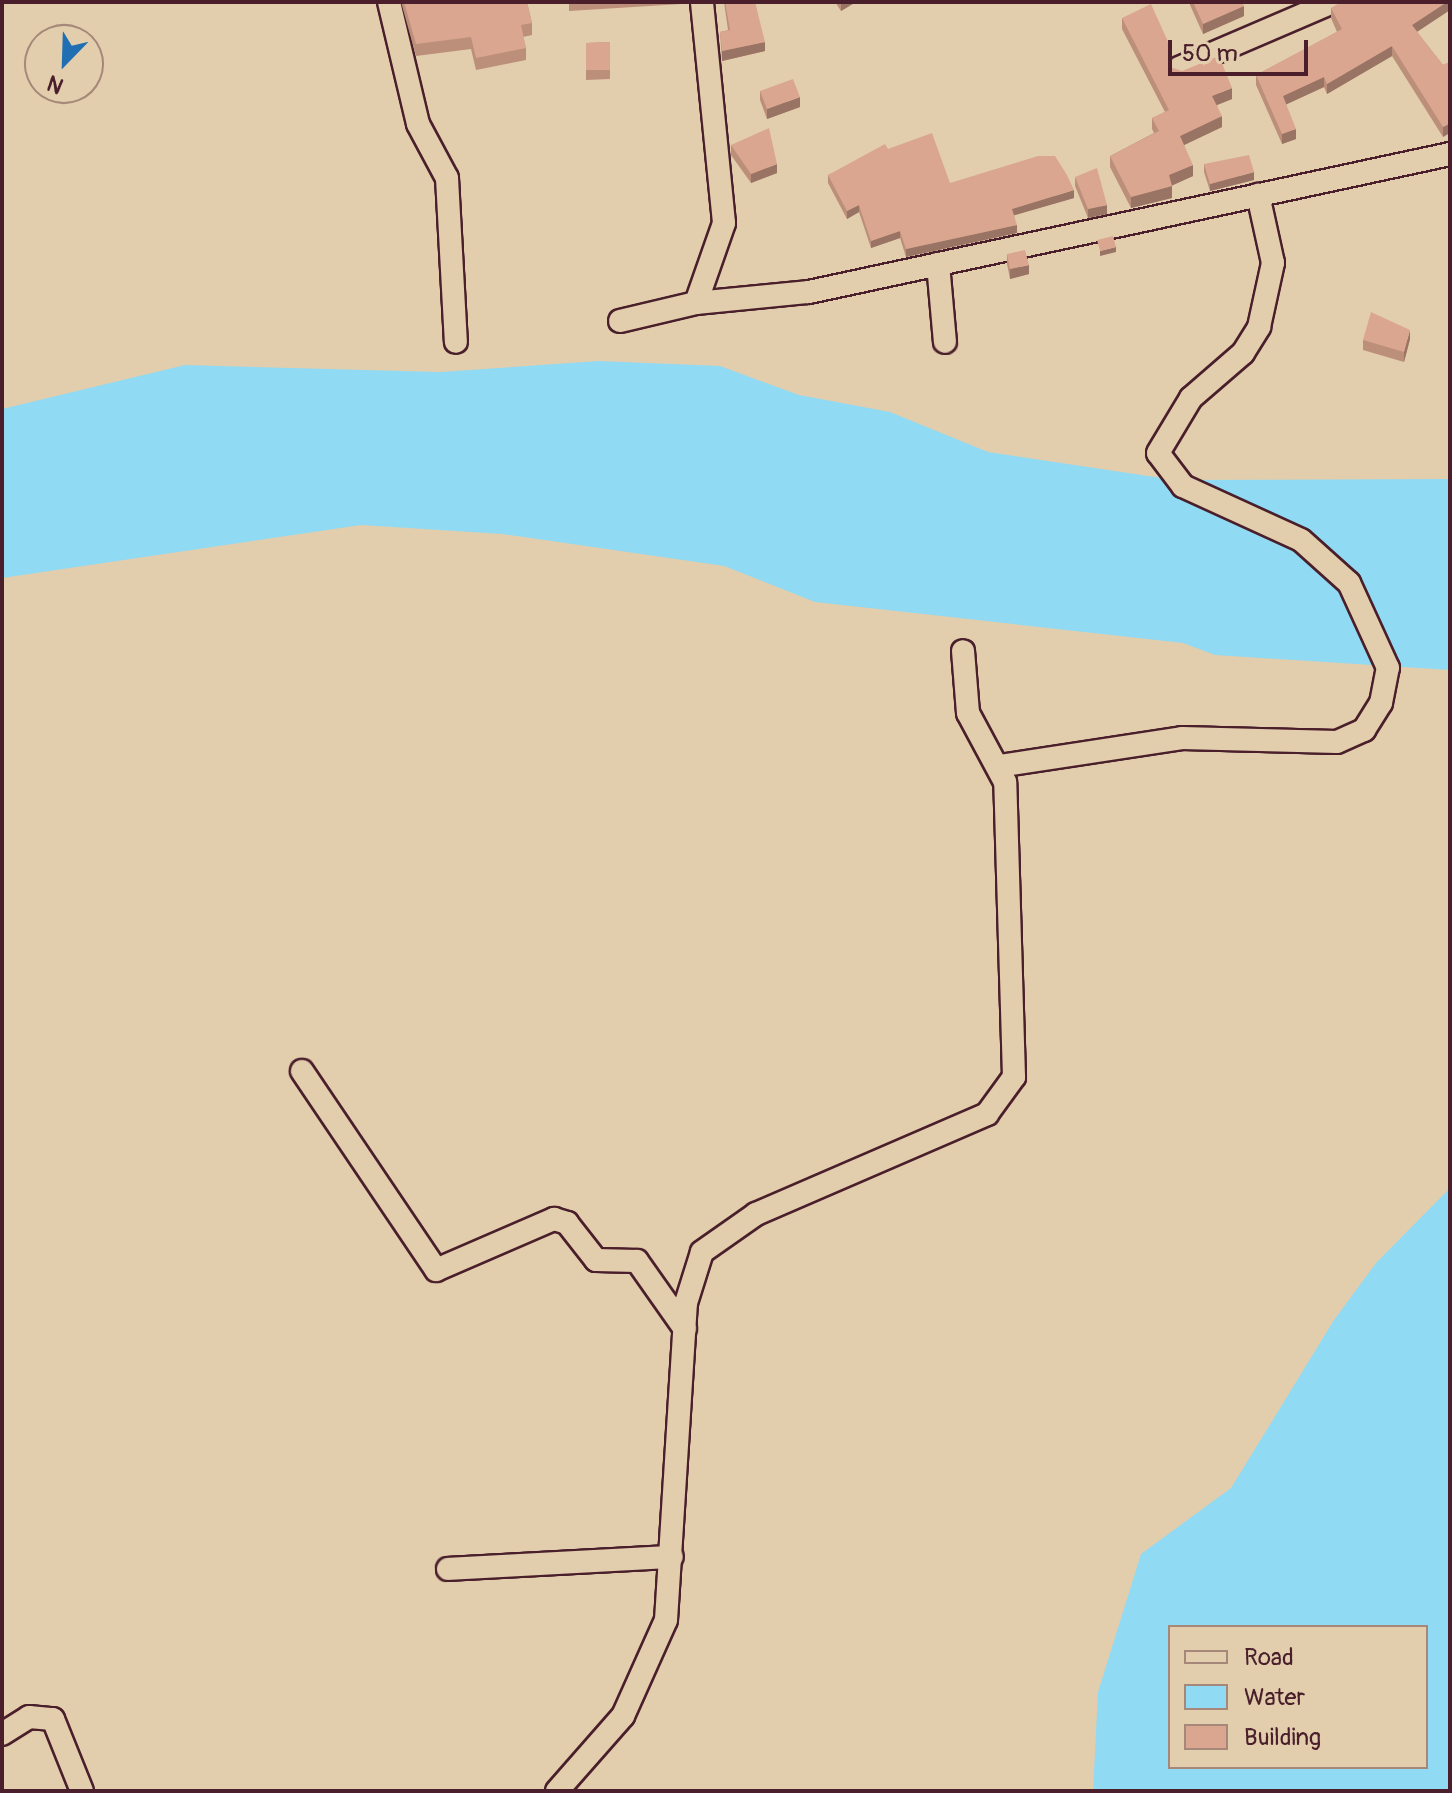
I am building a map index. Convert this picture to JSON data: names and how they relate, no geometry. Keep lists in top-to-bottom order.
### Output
{
  "legend": ["Road", "Water", "Building"],
  "scale_bar": "50 m",
  "north": "bottom left"
}
